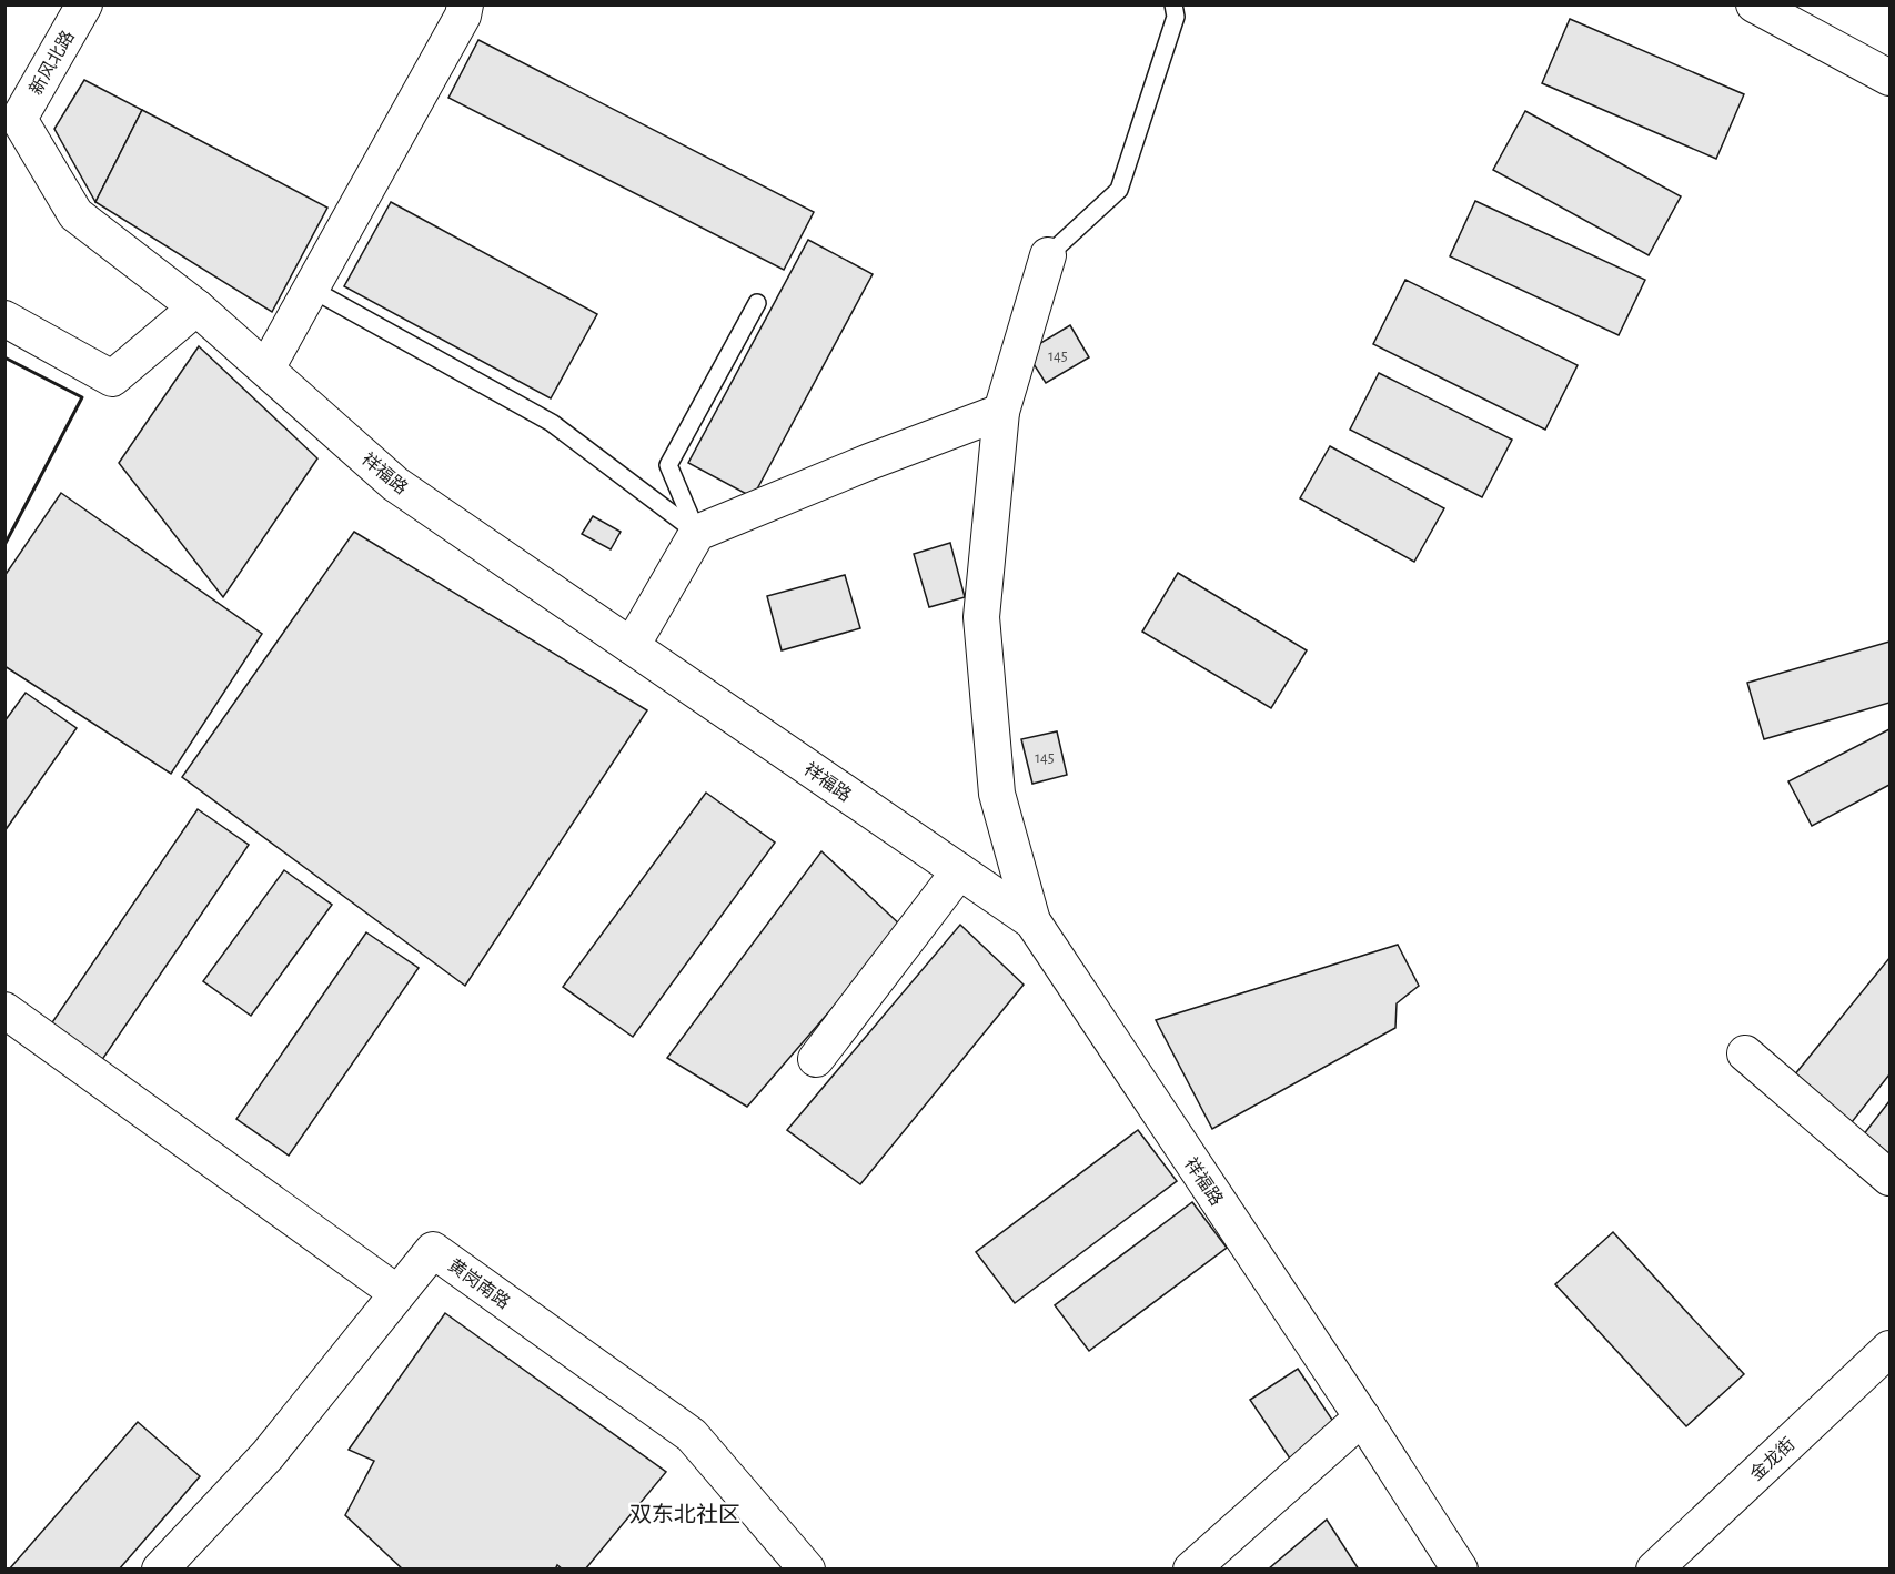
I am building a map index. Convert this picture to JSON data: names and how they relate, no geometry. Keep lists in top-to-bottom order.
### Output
{
  "streets": {
    "street": [
      "新风北路",
      "祥福路",
      "黄岗南路",
      "金龙街"
    ]
  },
  "crossings": [
    ["新风北路", "祥福路"]
  ],
  "districts": ["双东北社区"],
  "house_numbers": ["145", "145"]
}
